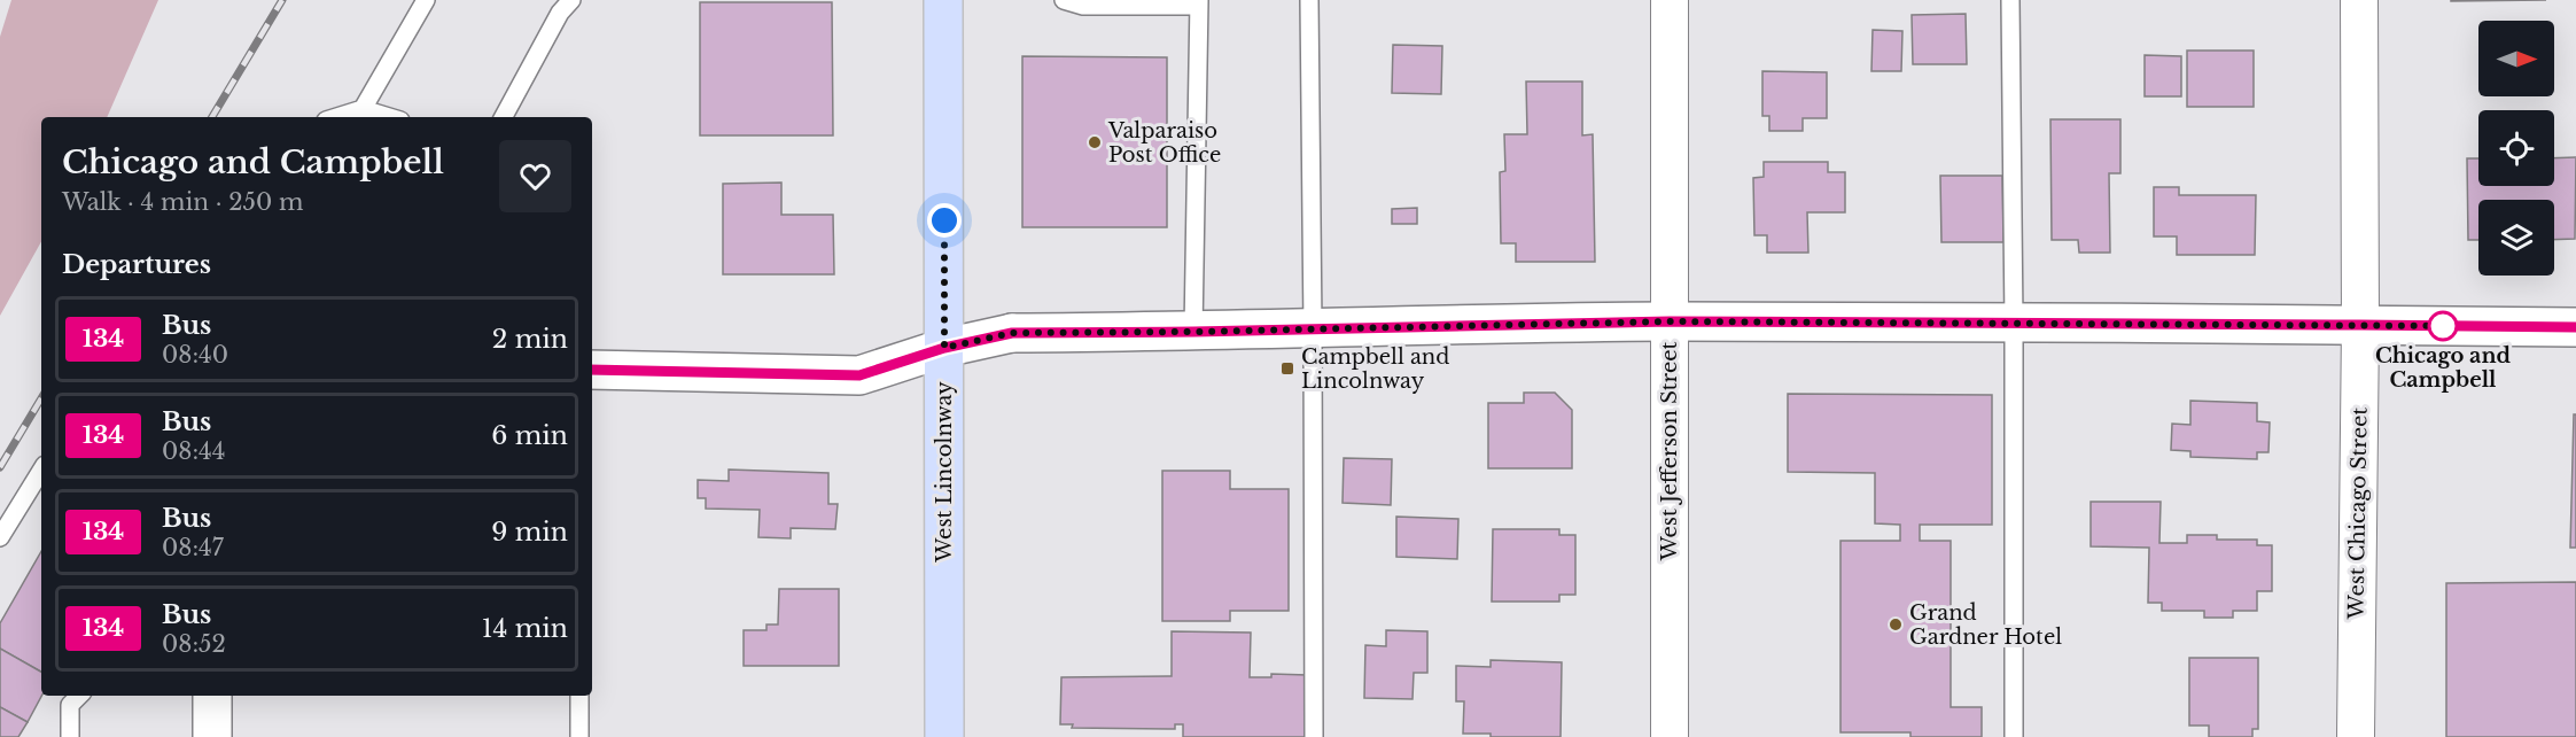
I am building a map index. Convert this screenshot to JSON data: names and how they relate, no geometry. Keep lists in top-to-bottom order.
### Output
{
  "streets": {
    "main road": ["West Lincolnway"],
    "street": ["West Jefferson Street", "West Chicago Street"]
  },
  "places": {
    "other": ["Valparaiso Post Office", "Chicago and Campbell", "Grand Gardner Hotel"],
    "transit": ["Campbell and Lincolnway"]
  },
  "lines": ["bus line 134"],
  "north": "right",
  "page": {
    "heading": [
      ["Chicago and Campbell", "Walk · 4 min · 250 m"],
      "Departures"
    ],
    "list": [
      {
        "mark": "134",
        "name": "Bus",
        "note": "08:40",
        "value": "2 min"
      },
      {
        "mark": "134",
        "name": "Bus",
        "note": "08:44",
        "value": "6 min"
      },
      {
        "mark": "134",
        "name": "Bus",
        "note": "08:47",
        "value": "9 min"
      },
      {
        "mark": "134",
        "name": "Bus",
        "note": "08:52",
        "value": "14 min"
      }
    ]
  }
}
